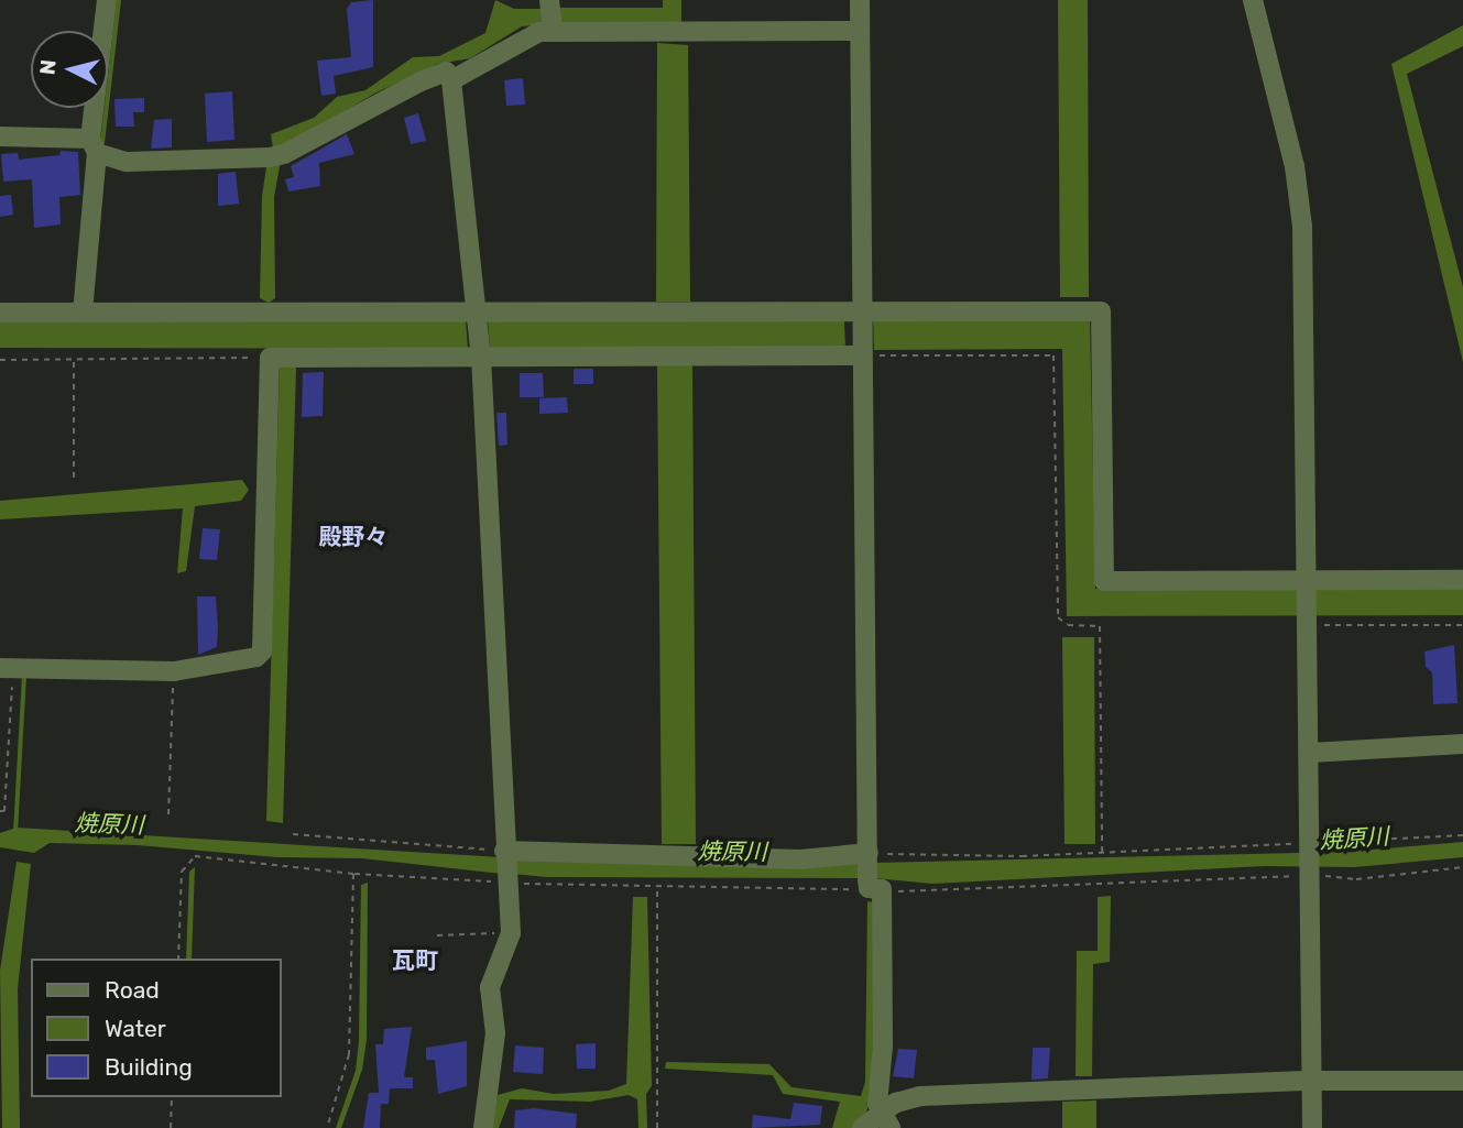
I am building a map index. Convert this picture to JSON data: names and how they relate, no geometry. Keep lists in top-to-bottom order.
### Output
{
  "districts": ["殿野々", "瓦町"],
  "water": ["焼原川"],
  "legend": ["Road", "Water", "Building"],
  "north": "left"
}
